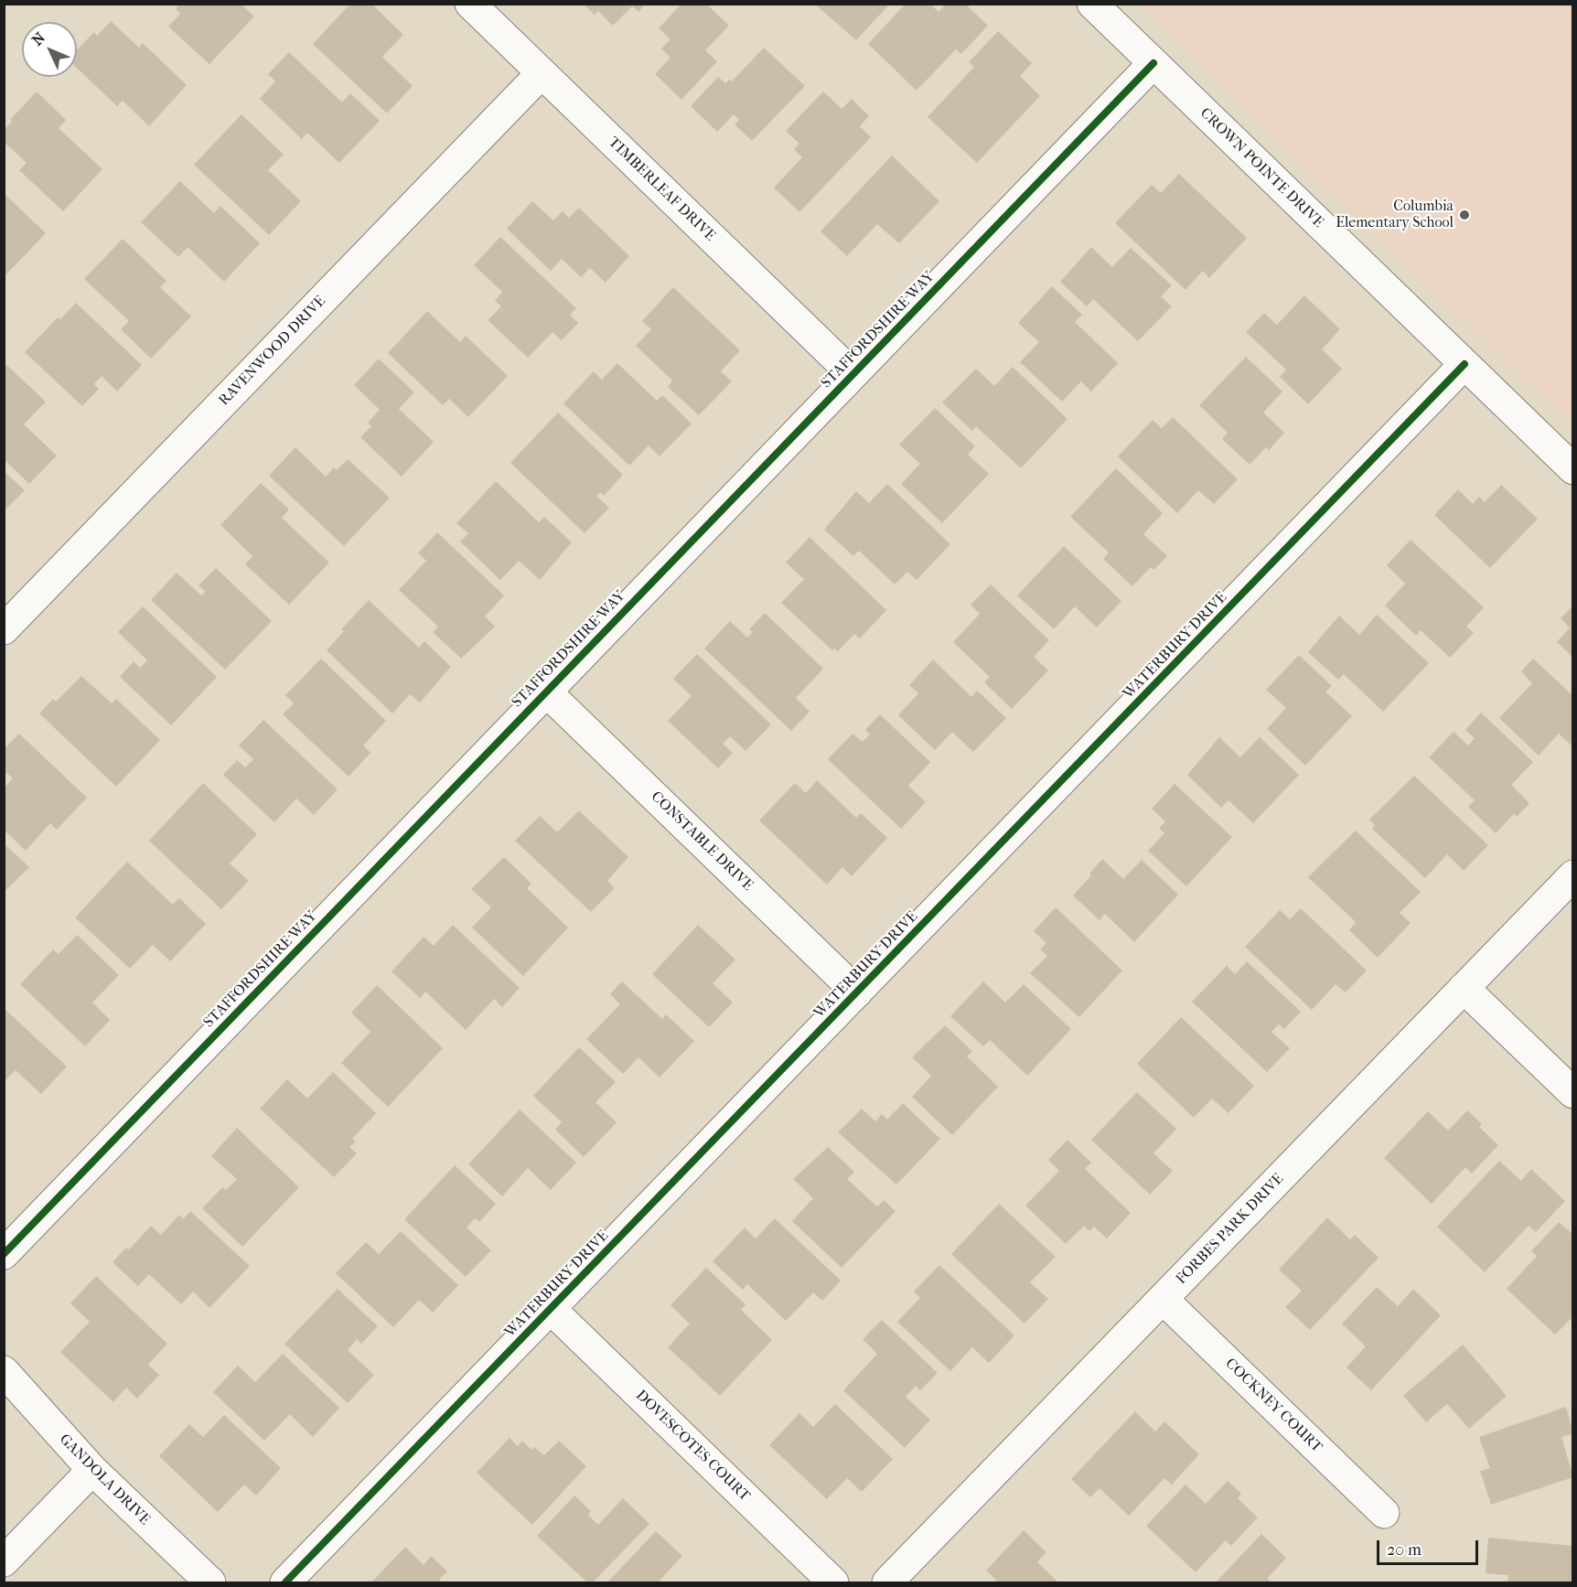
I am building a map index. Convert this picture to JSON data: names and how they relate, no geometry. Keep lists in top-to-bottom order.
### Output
{
  "streets": {
    "street": [
      "CROWN POINTE DRIVE",
      "TIMBERLEAF DRIVE",
      "STAFFORDSHIRE WAY",
      "RAVENWOOD DRIVE",
      "WATERBURY DRIVE",
      "CONSTABLE DRIVE",
      "FORBES PARK DRIVE",
      "COCKNEY COURT",
      "DOVESCOTES COURT",
      "GANDOLA DRIVE"
    ]
  },
  "crossings": [
    ["CROWN POINTE DRIVE", "STAFFORDSHIRE WAY"],
    ["CROWN POINTE DRIVE", "WATERBURY DRIVE"],
    ["TIMBERLEAF DRIVE", "STAFFORDSHIRE WAY"],
    ["TIMBERLEAF DRIVE", "RAVENWOOD DRIVE"],
    ["STAFFORDSHIRE WAY", "CONSTABLE DRIVE"],
    ["WATERBURY DRIVE", "CONSTABLE DRIVE"],
    ["WATERBURY DRIVE", "DOVESCOTES COURT"],
    ["FORBES PARK DRIVE", "COCKNEY COURT"]
  ],
  "places": ["Columbia Elementary School"],
  "scale_bar": "20 m",
  "north": "top left"
}
